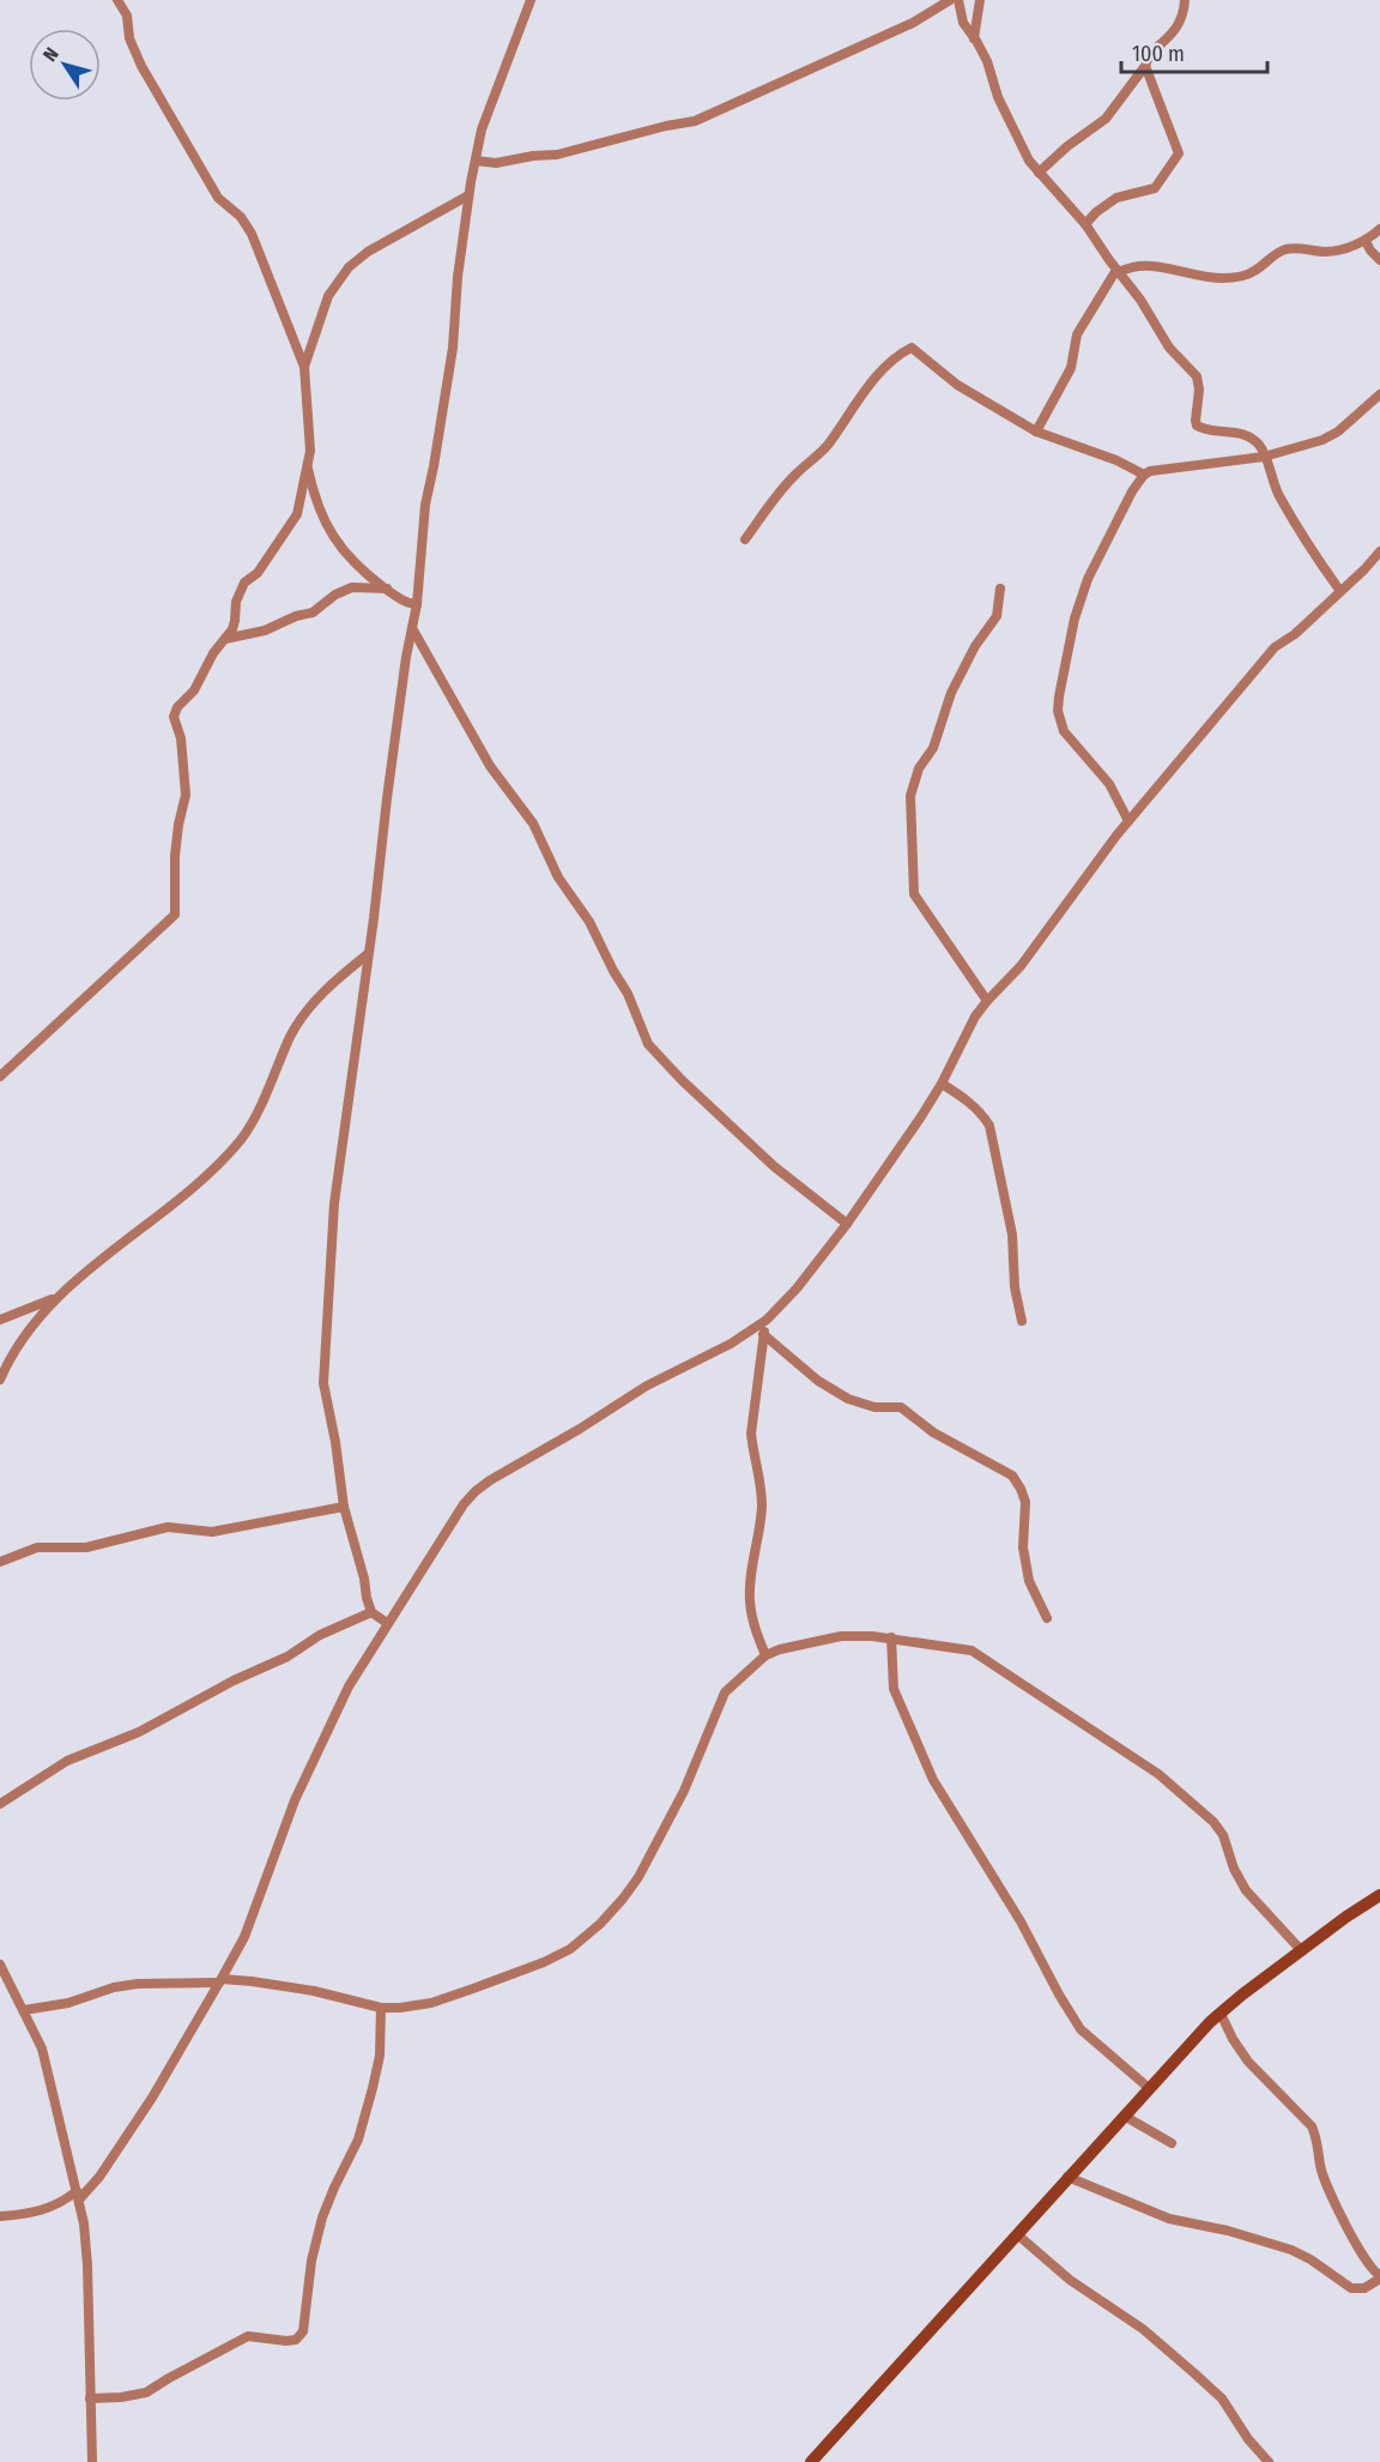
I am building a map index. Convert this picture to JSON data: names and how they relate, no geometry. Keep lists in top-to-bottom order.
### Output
{
  "scale_bar": "100 m",
  "north": "top left"
}
